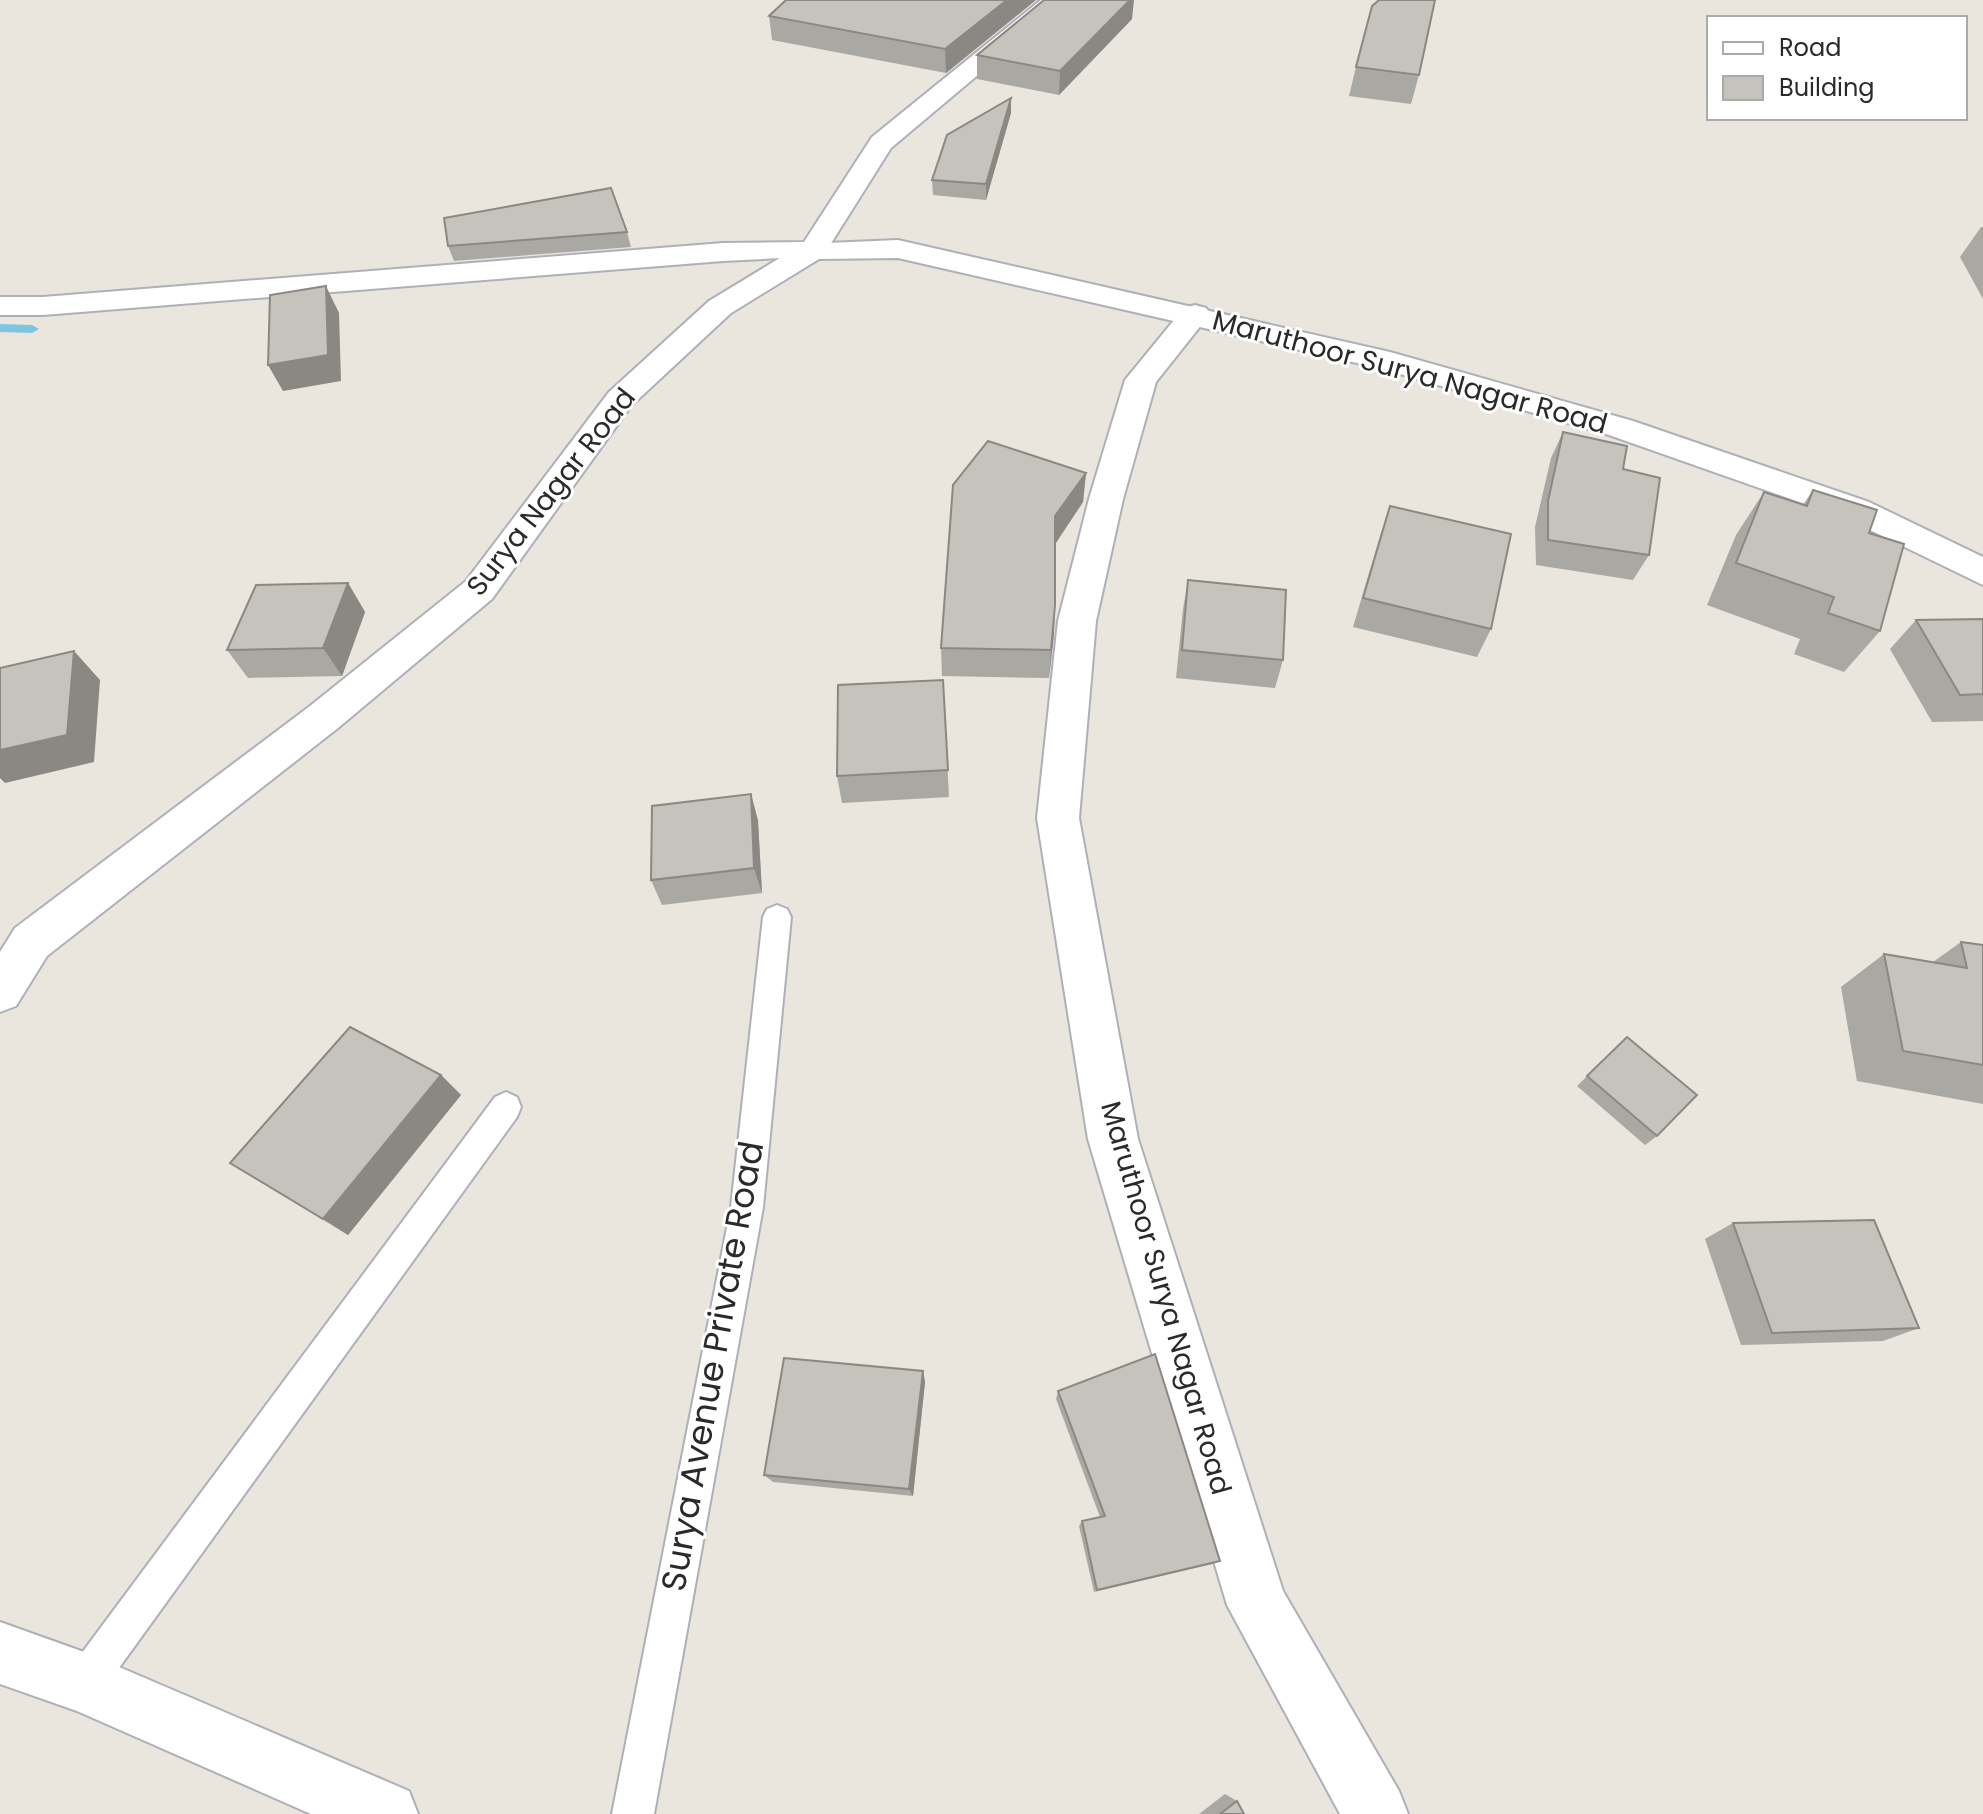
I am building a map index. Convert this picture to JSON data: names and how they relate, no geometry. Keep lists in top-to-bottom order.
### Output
{
  "streets": {
    "street": ["Maruthoor Surya Nagar Road", "Surya Nagar Road"],
    "lane": ["Surya Avenue Private Road"]
  },
  "legend": ["Road", "Building"]
}
